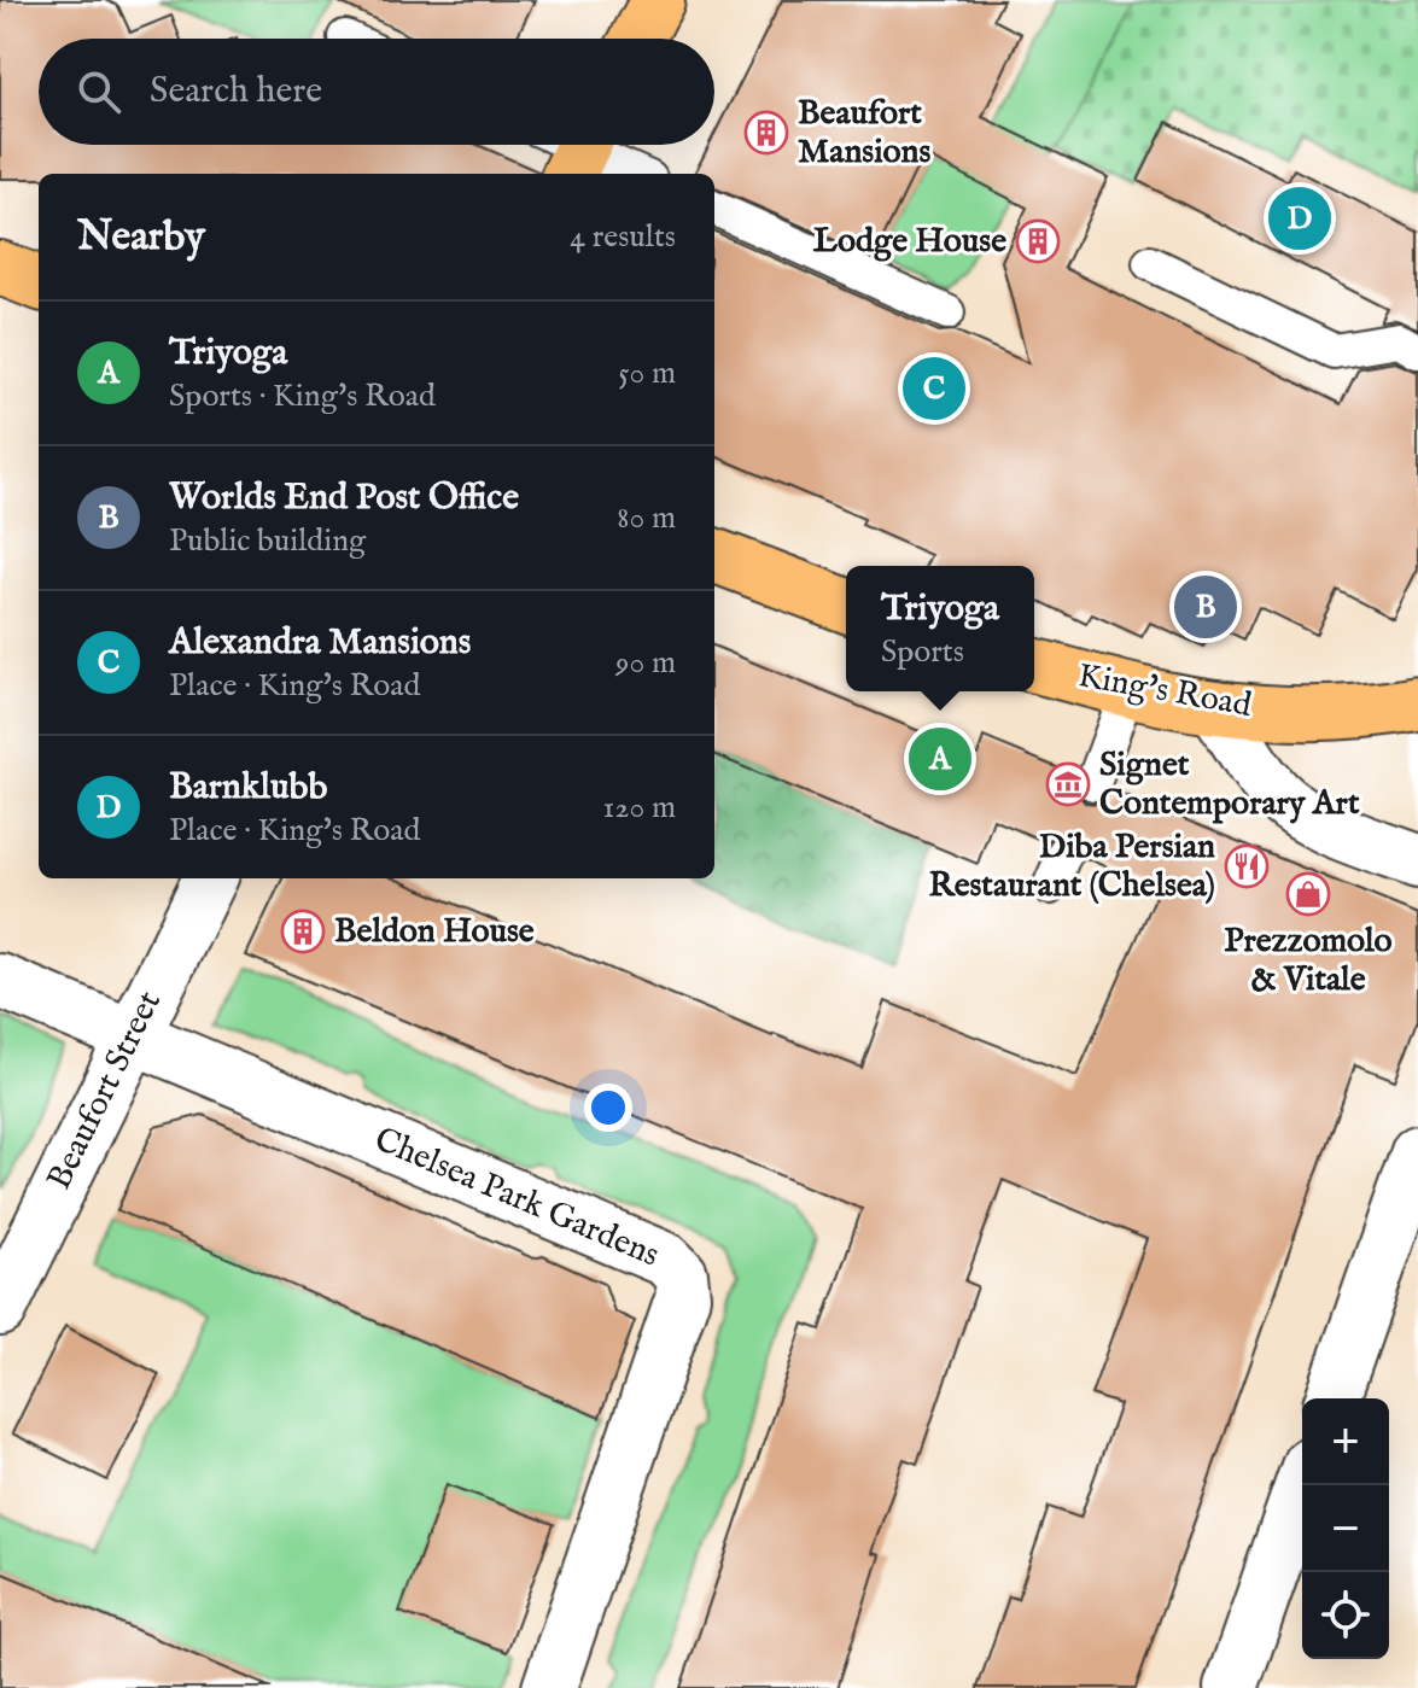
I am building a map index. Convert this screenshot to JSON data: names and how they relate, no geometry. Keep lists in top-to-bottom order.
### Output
{
  "streets": {
    "main road": ["King's Road"],
    "street": ["Beaufort Street", "Chelsea Park Gardens"]
  },
  "crossings": [
    ["Beaufort Street", "Chelsea Park Gardens"]
  ],
  "places": {
    "building": ["Beaufort Mansions", "Lodge House", "Beldon House"],
    "museum": ["Signet Contemporary Art"],
    "restaurant": ["Diba Persian Restaurant (Chelsea)"],
    "shop": ["Prezzomolo & Vitale"]
  },
  "page": {
    "search": "Search here",
    "heading": ["Nearby", "4 results"],
    "pins": [
      "D",
      "C",
      "B",
      "A"
    ],
    "list": [
      {
        "mark": "A",
        "name": "Triyoga",
        "note": "Sports · King's Road",
        "value": "50 m"
      },
      {
        "mark": "B",
        "name": "Worlds End Post Office",
        "note": "Public building",
        "value": "80 m"
      },
      {
        "mark": "C",
        "name": "Alexandra Mansions",
        "note": "Place · King's Road",
        "value": "90 m"
      },
      {
        "mark": "D",
        "name": "Barnklubb",
        "note": "Place · King's Road",
        "value": "120 m"
      }
    ],
    "popup": ["Triyoga", "Sports"],
    "map_buttons": ["+", "−"]
  }
}
